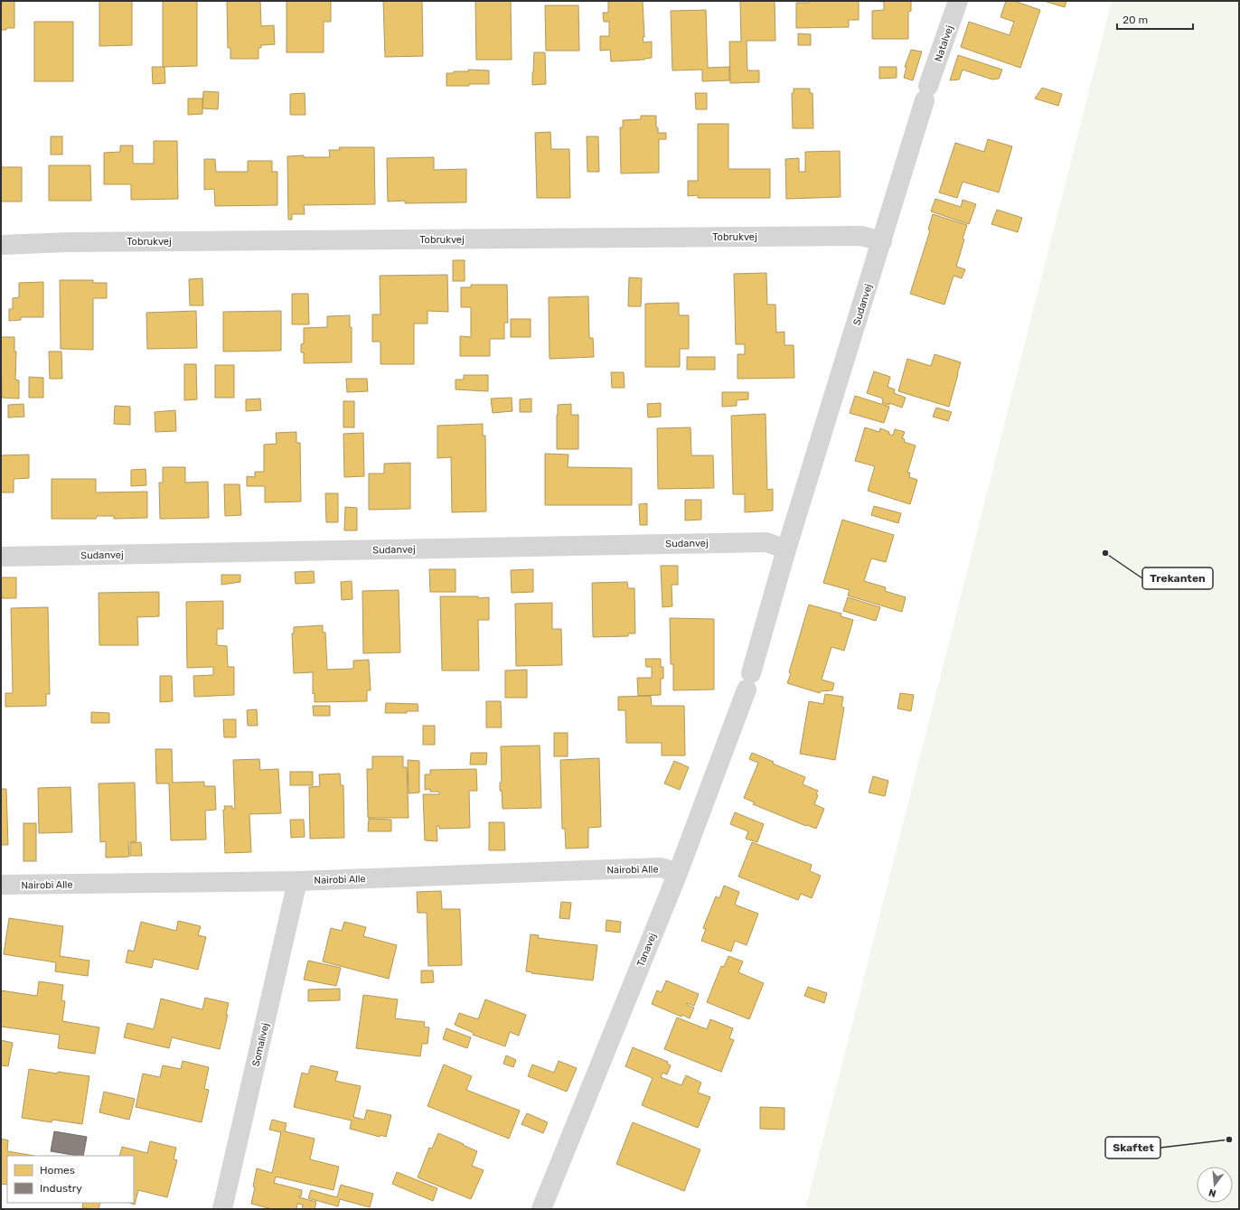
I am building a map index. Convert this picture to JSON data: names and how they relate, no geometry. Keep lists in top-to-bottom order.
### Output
{
  "streets": {
    "street": [
      "Natalvej",
      "Tobrukvej",
      "Sudanvej",
      "Nairobi Alle",
      "Tanavej",
      "Somalivej"
    ]
  },
  "crossings": [
    ["Natalvej", "Sudanvej"],
    ["Tobrukvej", "Sudanvej"],
    ["Sudanvej", "Tanavej"],
    ["Nairobi Alle", "Tanavej"],
    ["Nairobi Alle", "Somalivej"]
  ],
  "places": ["Trekanten", "Skaftet"],
  "legend": ["Homes", "Industry"],
  "scale_bar": "20 m",
  "north": "bottom"
}
